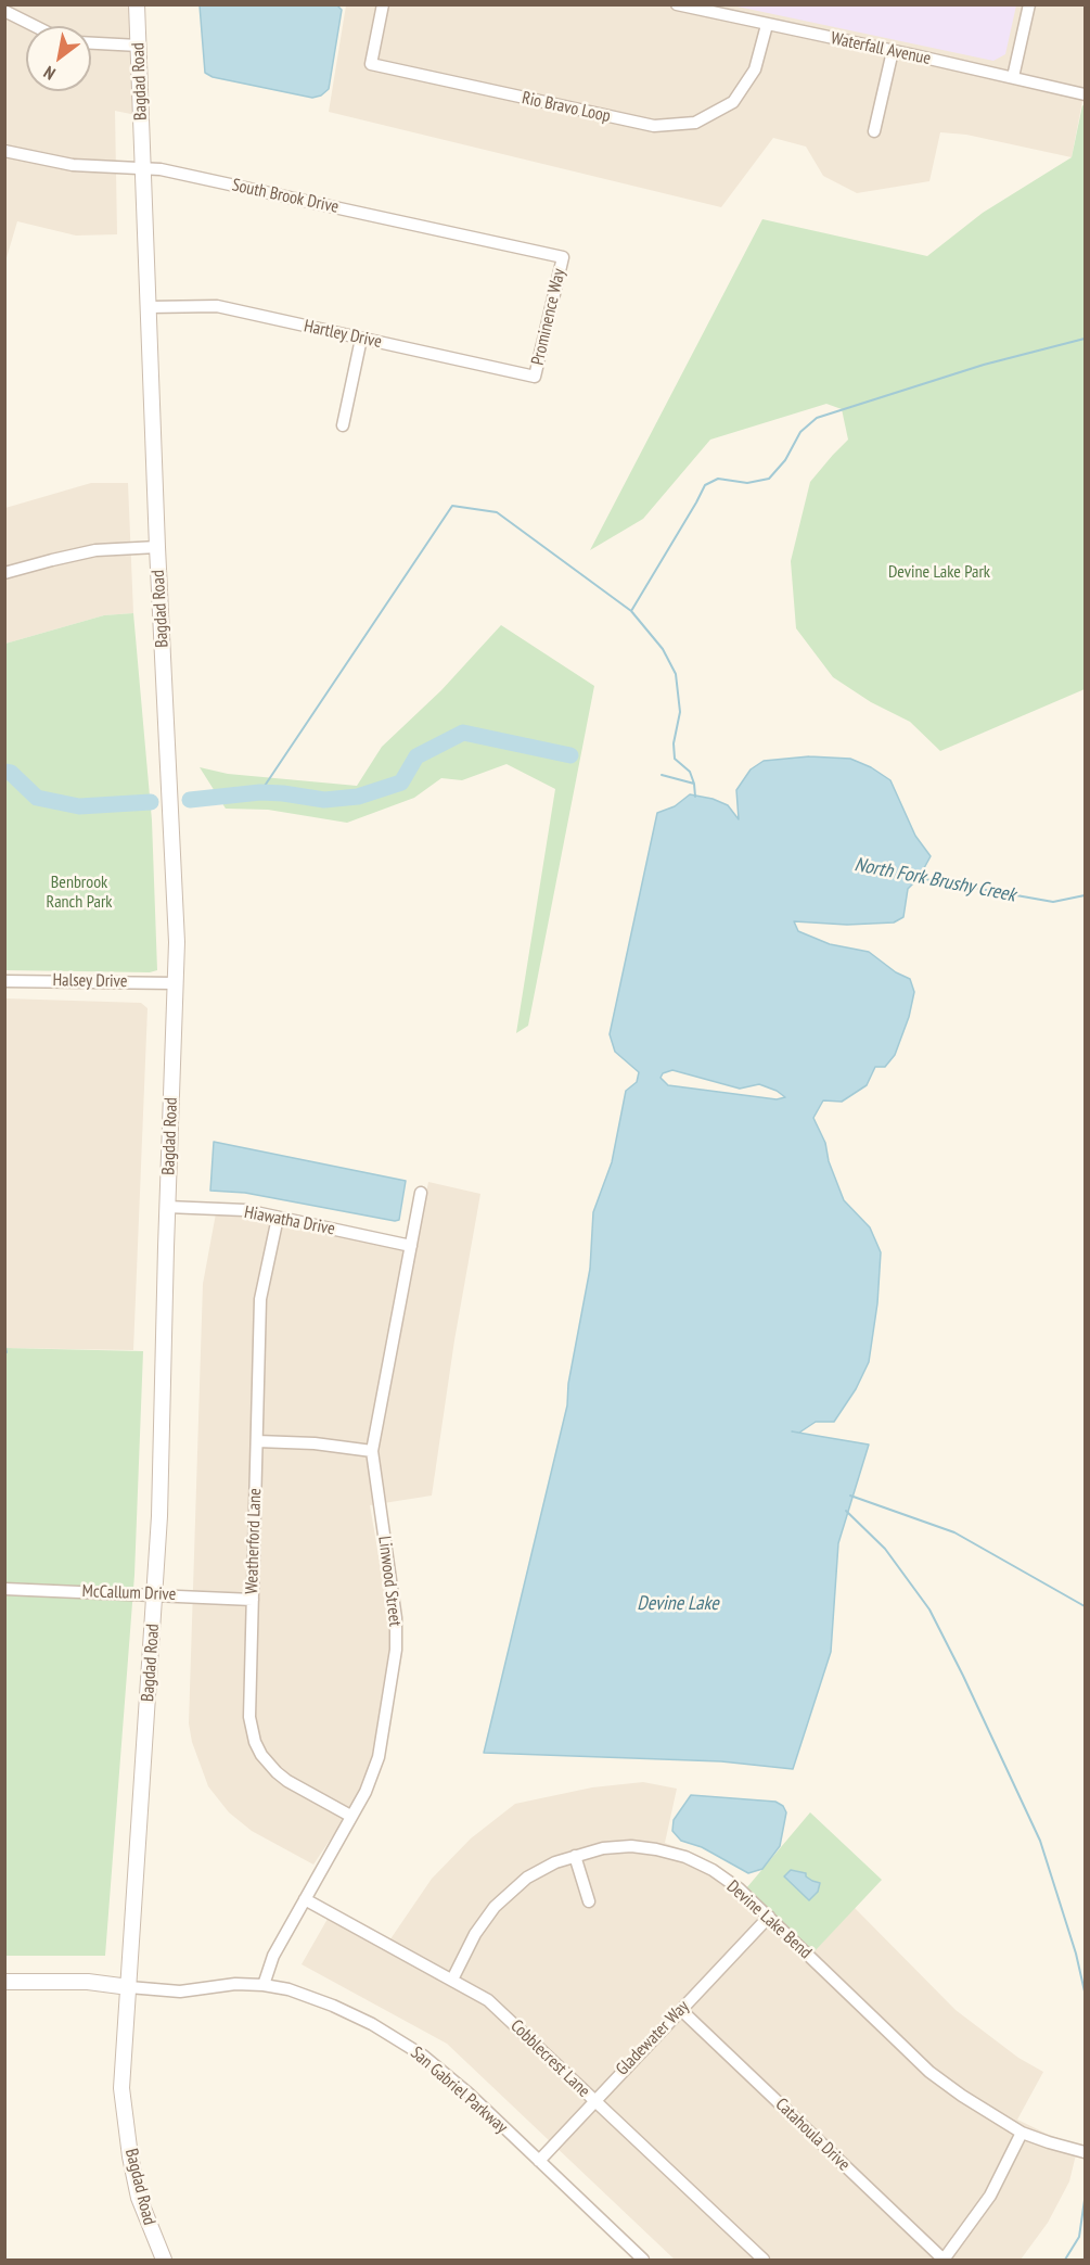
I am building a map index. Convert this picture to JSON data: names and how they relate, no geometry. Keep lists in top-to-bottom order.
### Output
{
  "streets": {
    "street": [
      "Waterfall Avenue",
      "Bagdad Road",
      "Rio Bravo Loop",
      "South Brook Drive",
      "Prominence Way",
      "Hartley Drive",
      "Halsey Drive",
      "Hiawatha Drive",
      "Weatherford Lane",
      "Linwood Street",
      "McCallum Drive",
      "Devine Lake Bend",
      "Gladewater Way",
      "Cobblecrest Lane",
      "San Gabriel Parkway",
      "Catahoula Drive"
    ]
  },
  "crossings": [
    ["Waterfall Avenue", "Rio Bravo Loop"],
    ["Bagdad Road", "South Brook Drive"],
    ["Bagdad Road", "Hartley Drive"],
    ["Bagdad Road", "Halsey Drive"],
    ["Bagdad Road", "Hiawatha Drive"],
    ["Bagdad Road", "McCallum Drive"],
    ["Bagdad Road", "San Gabriel Parkway"],
    ["South Brook Drive", "Prominence Way"],
    ["Prominence Way", "Hartley Drive"],
    ["Hiawatha Drive", "Weatherford Lane"],
    ["Hiawatha Drive", "Linwood Street"],
    ["Weatherford Lane", "Linwood Street"],
    ["Weatherford Lane", "McCallum Drive"],
    ["Linwood Street", "Cobblecrest Lane"],
    ["Linwood Street", "San Gabriel Parkway"],
    ["Devine Lake Bend", "Gladewater Way"],
    ["Devine Lake Bend", "Cobblecrest Lane"],
    ["Gladewater Way", "Cobblecrest Lane"],
    ["Gladewater Way", "San Gabriel Parkway"],
    ["Gladewater Way", "Catahoula Drive"]
  ],
  "water": ["North Fork Brushy Creek", "Devine Lake"],
  "parks": ["Devine Lake Park", "Benbrook Ranch Park"],
  "north": "bottom left"
}
